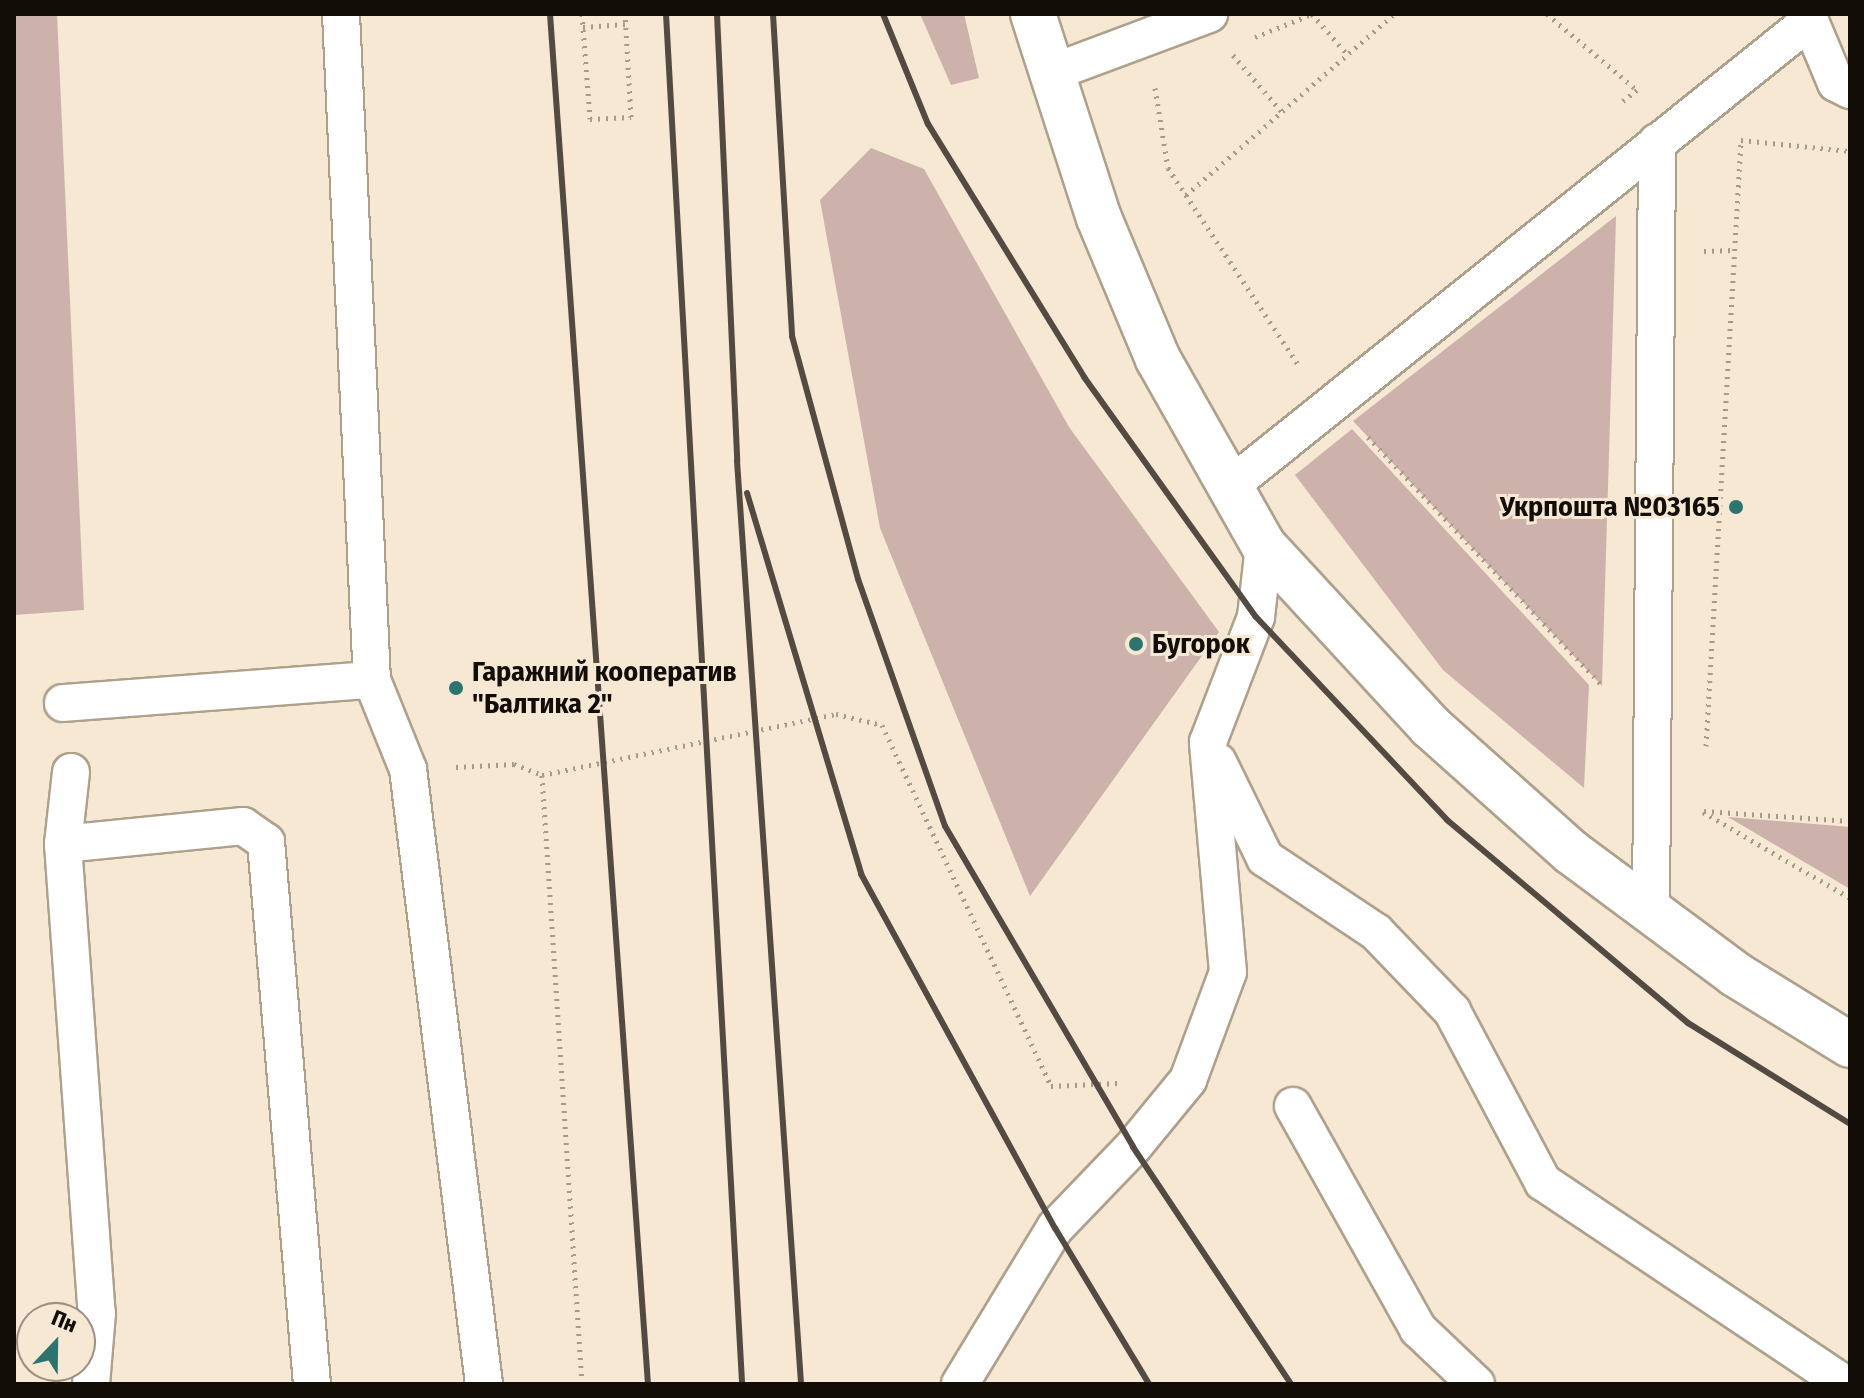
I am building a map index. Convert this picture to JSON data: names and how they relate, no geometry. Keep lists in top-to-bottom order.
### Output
{
  "places": ["Укрпошта №03165", "Бугорок", "Гаражний кооператив \"Балтика 2\""],
  "north": "top"
}
